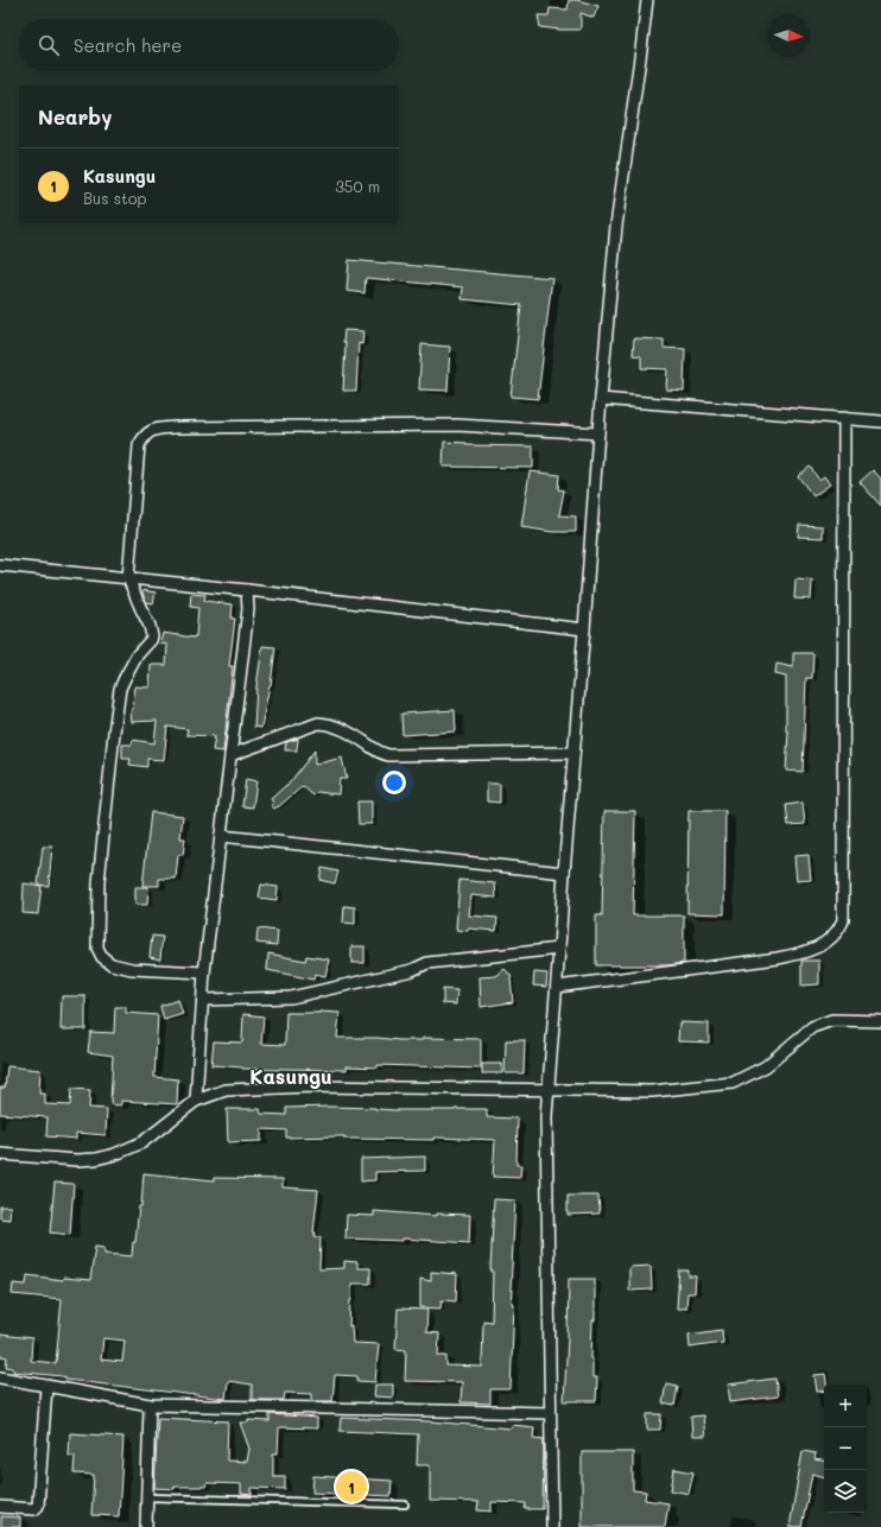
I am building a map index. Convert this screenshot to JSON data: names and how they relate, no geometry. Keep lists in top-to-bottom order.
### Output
{
  "districts": ["Kasungu"],
  "north": "right",
  "page": {
    "search": "Search here",
    "heading": "Nearby",
    "list": [
      {
        "mark": "1",
        "name": "Kasungu",
        "note": "Bus stop",
        "value": "350 m"
      }
    ],
    "map_buttons": ["+", "−"],
    "pins": "1"
  }
}
